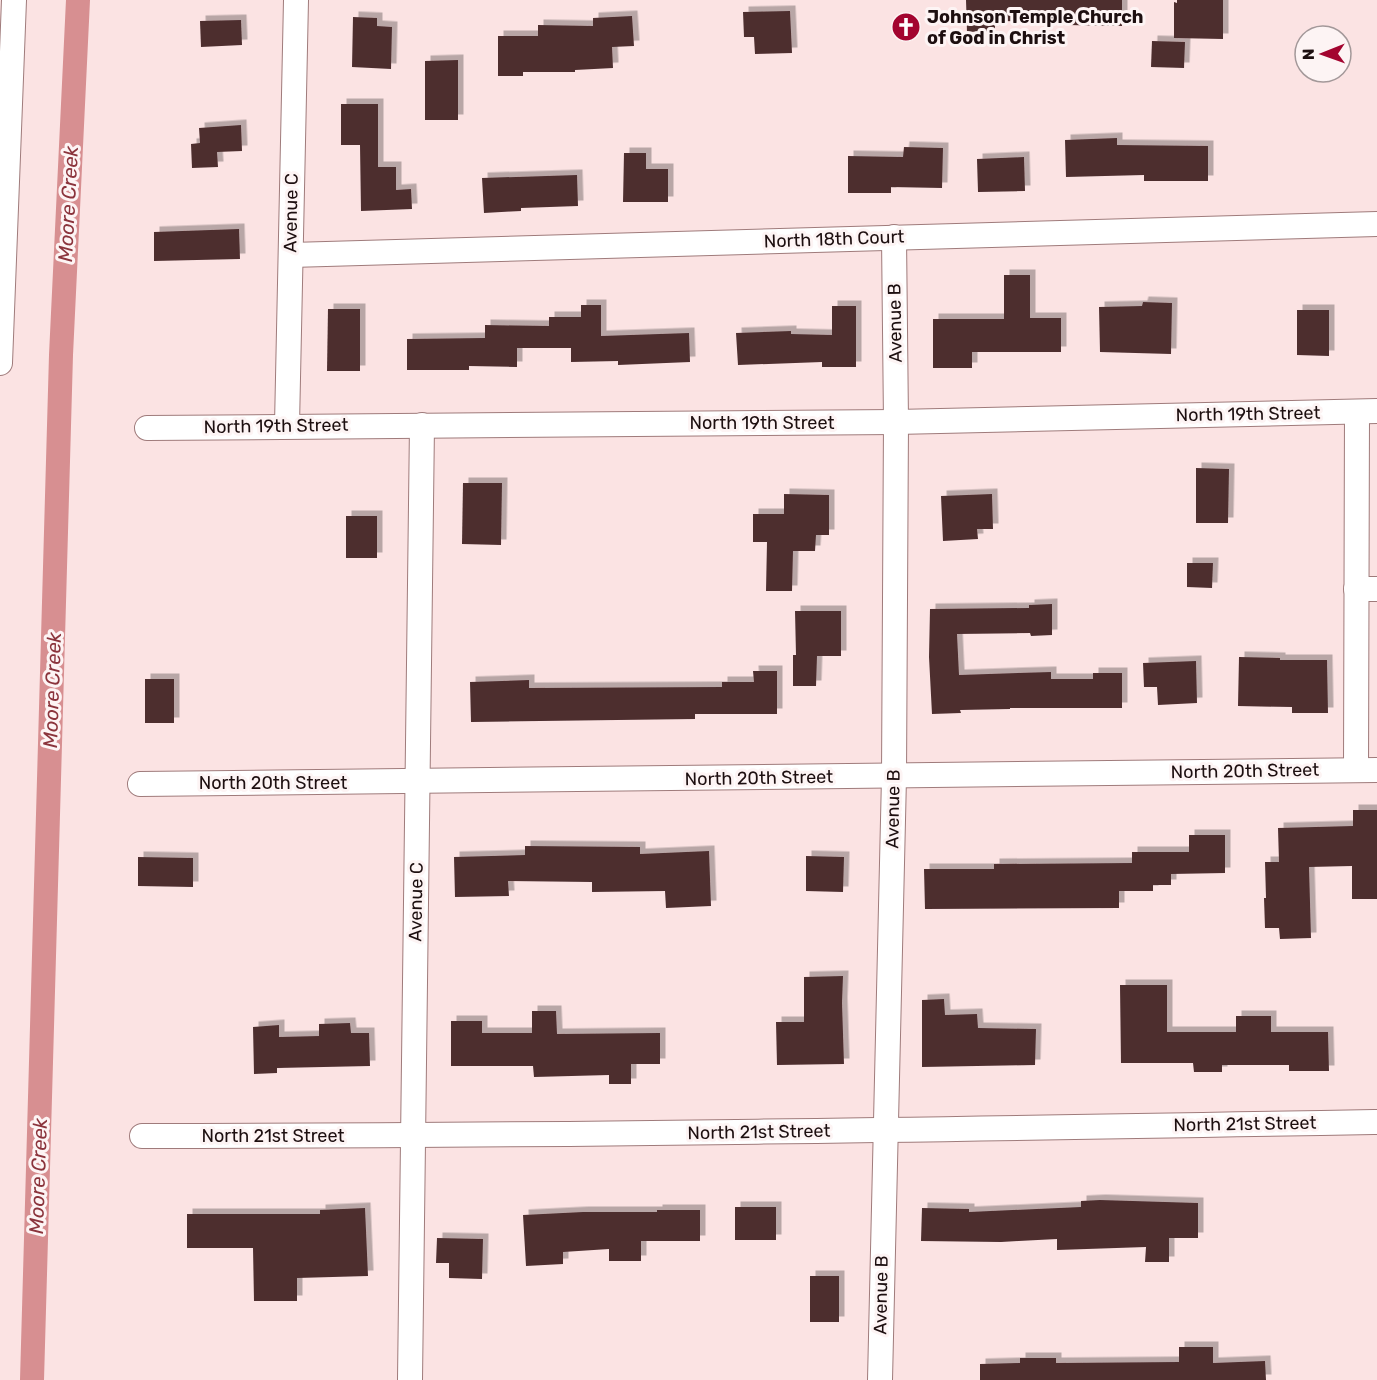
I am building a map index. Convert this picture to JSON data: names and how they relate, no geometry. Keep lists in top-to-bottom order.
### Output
{
  "streets": {
    "street": [
      "Avenue C",
      "North 18th Court",
      "Avenue B",
      "North 19th Street",
      "North 20th Street",
      "North 21st Street"
    ]
  },
  "crossings": [
    ["Avenue C", "North 18th Court"],
    ["Avenue C", "North 19th Street"],
    ["Avenue C", "North 20th Street"],
    ["Avenue C", "North 21st Street"],
    ["North 18th Court", "Avenue B"],
    ["Avenue B", "North 19th Street"],
    ["Avenue B", "North 20th Street"],
    ["Avenue B", "North 21st Street"]
  ],
  "water": ["Moore Creek"],
  "places": {
    "church": ["Johnson Temple Church of God in Christ"]
  },
  "north": "left"
}
